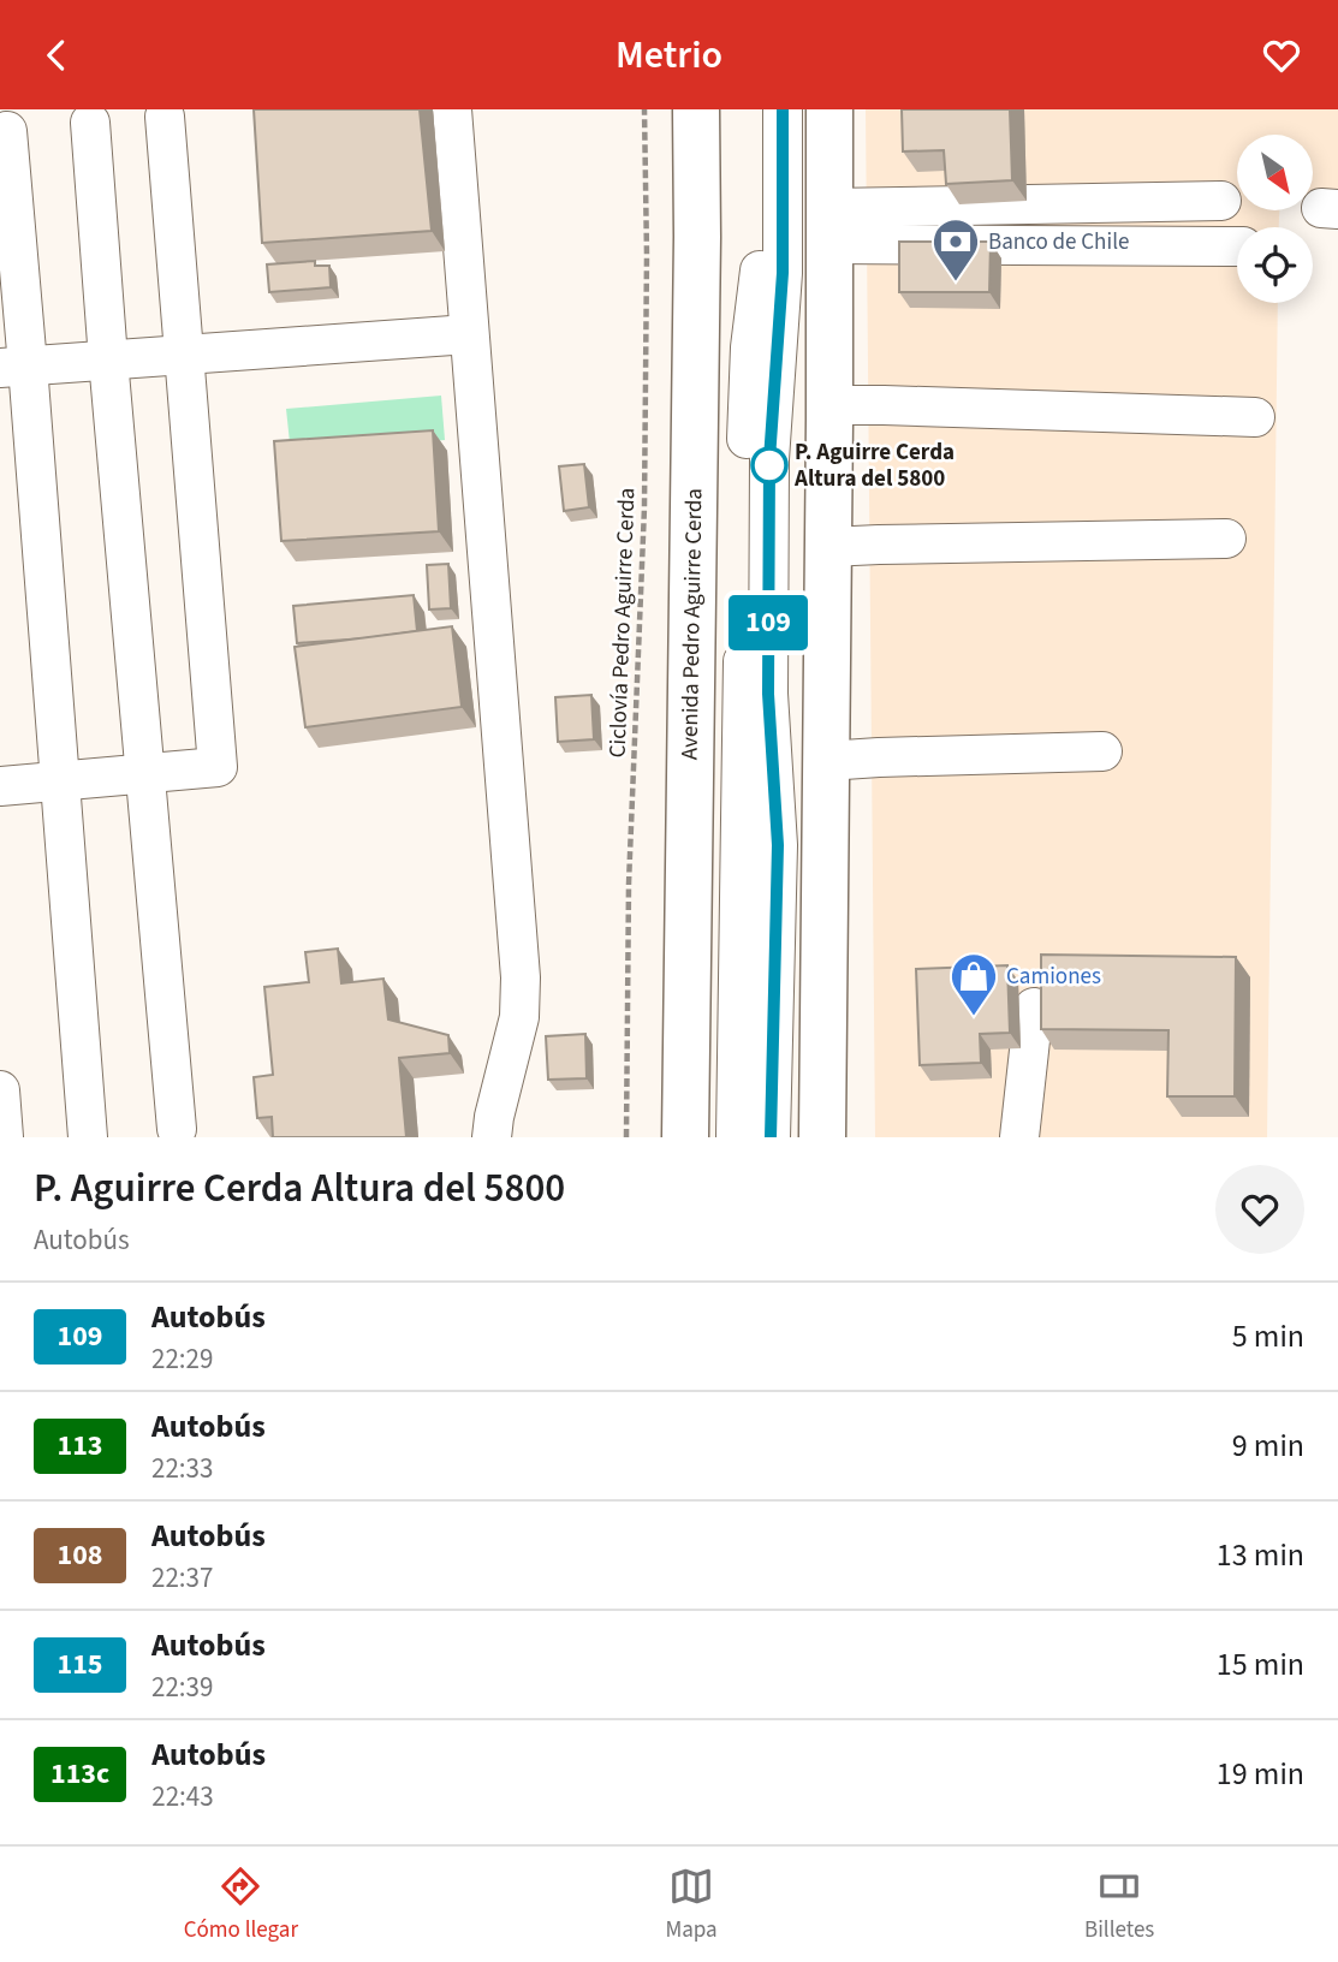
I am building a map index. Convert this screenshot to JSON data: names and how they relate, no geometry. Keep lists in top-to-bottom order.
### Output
{
  "streets": {
    "main road": ["Avenida Pedro Aguirre Cerda"],
    "path": ["Ciclovía Pedro Aguirre Cerda"]
  },
  "places": {
    "bank": ["Banco de Chile"],
    "other": ["P. Aguirre Cerda Altura del 5800"],
    "shop": ["Camiones"]
  },
  "lines": ["bus line 109"],
  "north": "bottom right",
  "page": {
    "header": "Metrio",
    "on_map": "109",
    "heading": ["P. Aguirre Cerda Altura del 5800", "Autobús"],
    "list": [
      {
        "mark": "109",
        "name": "Autobús",
        "note": "22:29",
        "value": "5 min"
      },
      {
        "mark": "113",
        "name": "Autobús",
        "note": "22:33",
        "value": "9 min"
      },
      {
        "mark": "108",
        "name": "Autobús",
        "note": "22:37",
        "value": "13 min"
      },
      {
        "mark": "115",
        "name": "Autobús",
        "note": "22:39",
        "value": "15 min"
      },
      {
        "mark": "113c",
        "name": "Autobús",
        "note": "22:43",
        "value": "19 min"
      }
    ],
    "tabs": ["Cómo llegar", "Mapa", "Billetes"]
  }
}
